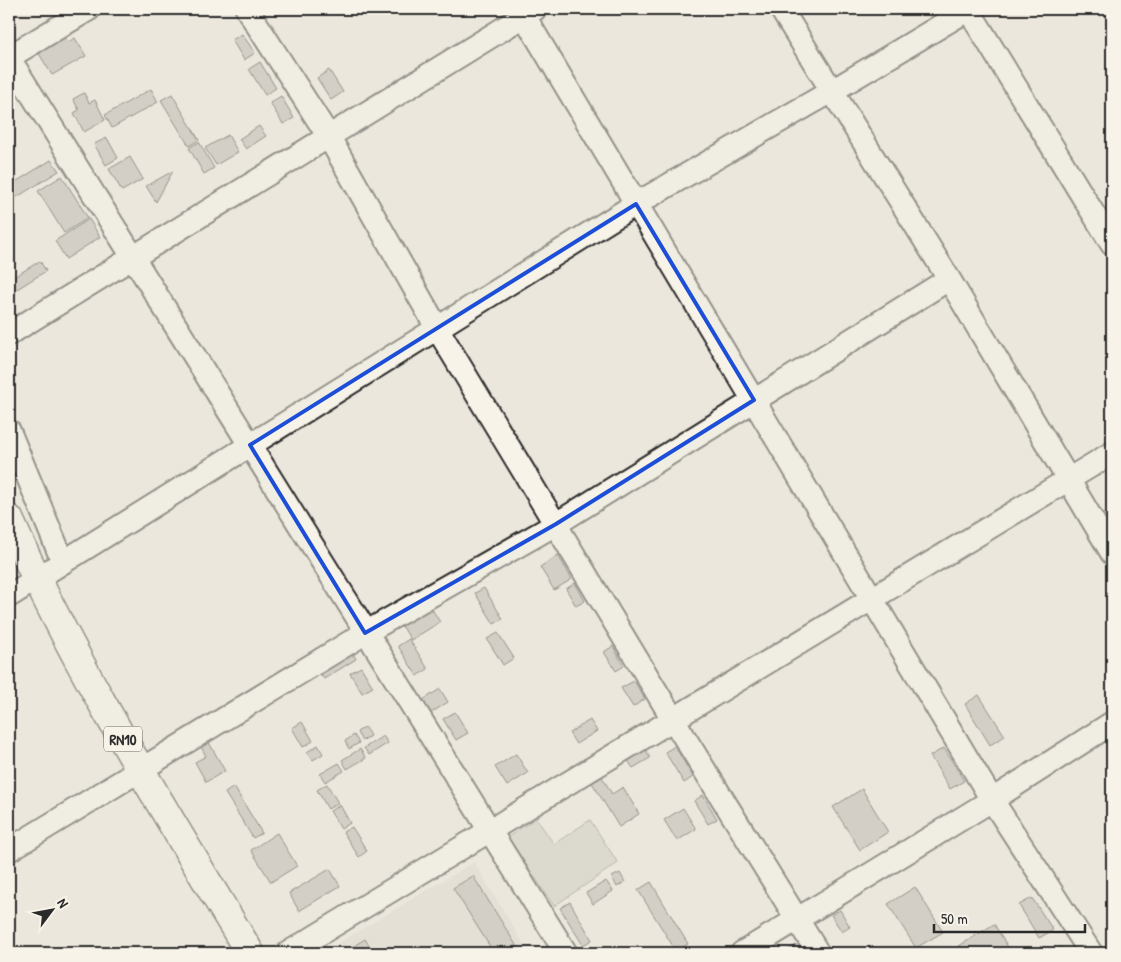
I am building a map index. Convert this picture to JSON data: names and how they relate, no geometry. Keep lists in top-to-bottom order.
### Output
{
  "streets": {
    "highway": ["RN10"]
  },
  "scale_bar": "50 m",
  "north": "top right"
}
